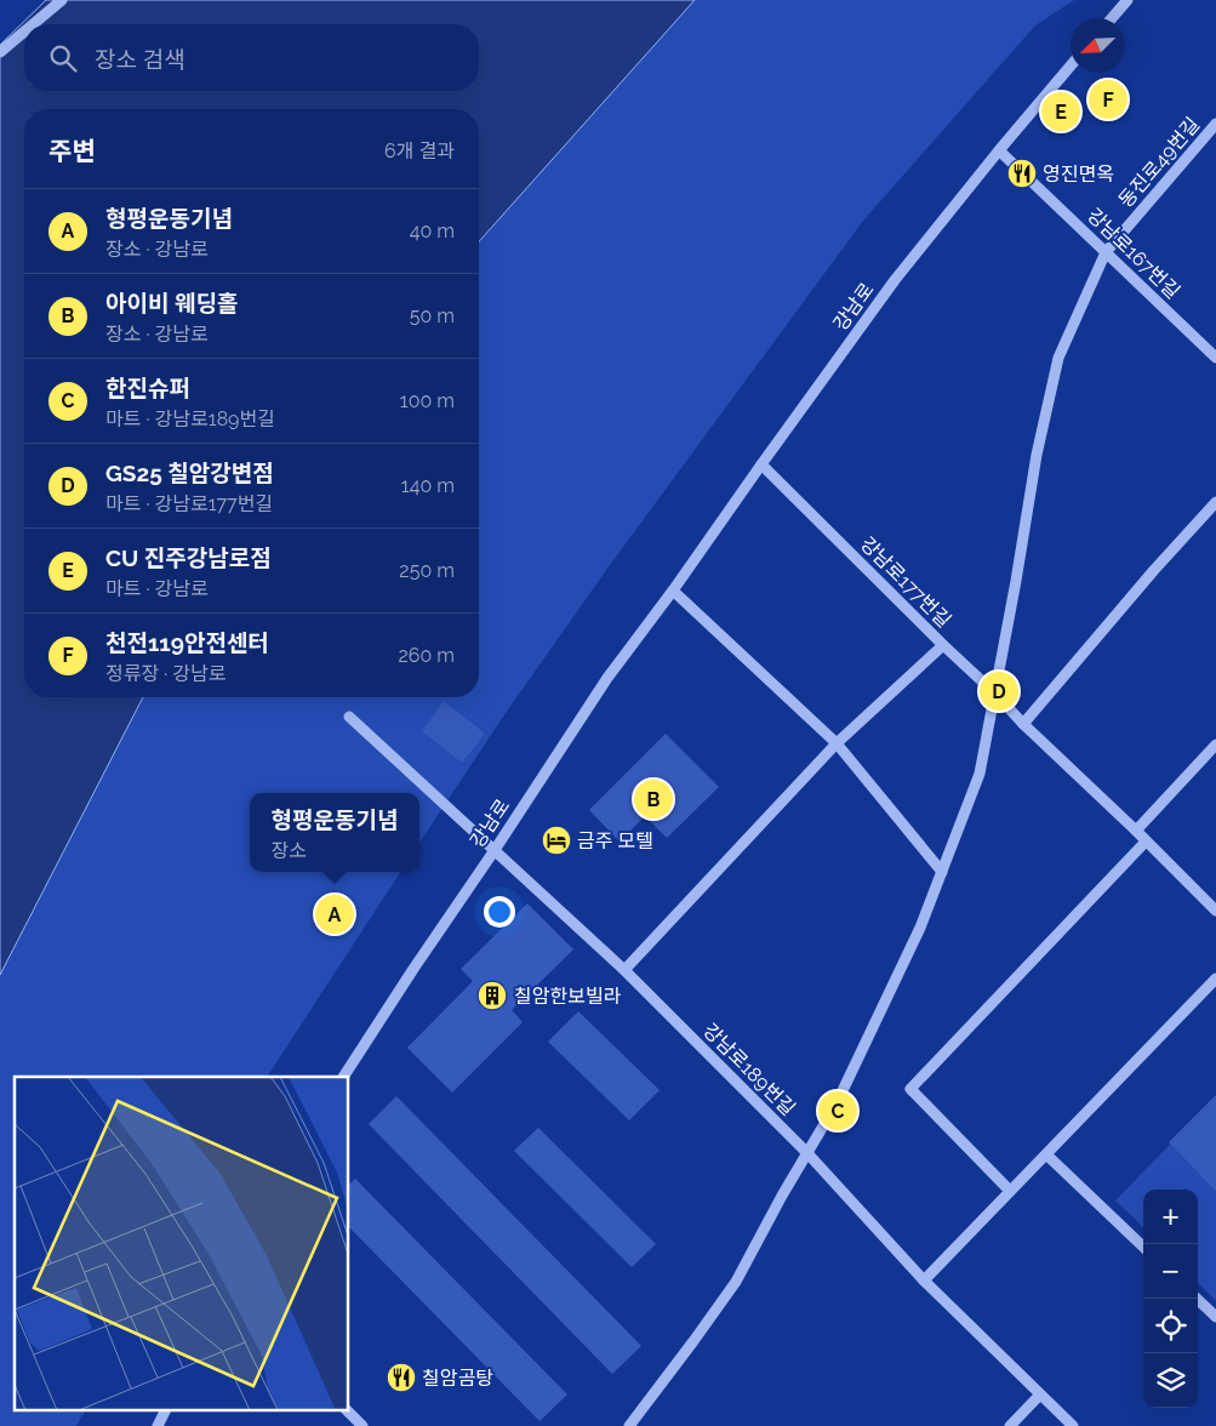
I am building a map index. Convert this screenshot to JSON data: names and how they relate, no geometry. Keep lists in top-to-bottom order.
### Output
{
  "streets": {
    "street": [
      "동진로49번길",
      "강남로167번길",
      "강남로",
      "강남로177번길",
      "강남로189번길"
    ]
  },
  "crossings": [
    ["동진로49번길", "강남로167번길"],
    ["동진로49번길", "강남로177번길"],
    ["동진로49번길", "강남로189번길"],
    ["강남로167번길", "강남로"],
    ["강남로", "강남로177번길"],
    ["강남로", "강남로189번길"]
  ],
  "places": {
    "restaurant": ["영진면옥", "칠암곰탕"],
    "hotel": ["금주 모텔"],
    "building": ["칠암한보빌라"]
  },
  "north": "bottom left",
  "page": {
    "search": "장소 검색",
    "pins": [
      "F",
      "E",
      "D",
      "B",
      "A",
      "C"
    ],
    "heading": ["주변", "6개 결과"],
    "list": [
      {
        "mark": "A",
        "name": "형평운동기념",
        "note": "장소 · 강남로",
        "value": "40 m"
      },
      {
        "mark": "B",
        "name": "아이비 웨딩홀",
        "note": "장소 · 강남로",
        "value": "50 m"
      },
      {
        "mark": "C",
        "name": "한진슈퍼",
        "note": "마트 · 강남로189번길",
        "value": "100 m"
      },
      {
        "mark": "D",
        "name": "GS25 칠암강변점",
        "note": "마트 · 강남로177번길",
        "value": "140 m"
      },
      {
        "mark": "E",
        "name": "CU 진주강남로점",
        "note": "마트 · 강남로",
        "value": "250 m"
      },
      {
        "mark": "F",
        "name": "천전119안전센터",
        "note": "정류장 · 강남로",
        "value": "260 m"
      }
    ],
    "popup": ["형평운동기념", "장소"],
    "map_buttons": ["+", "−"]
  }
}
